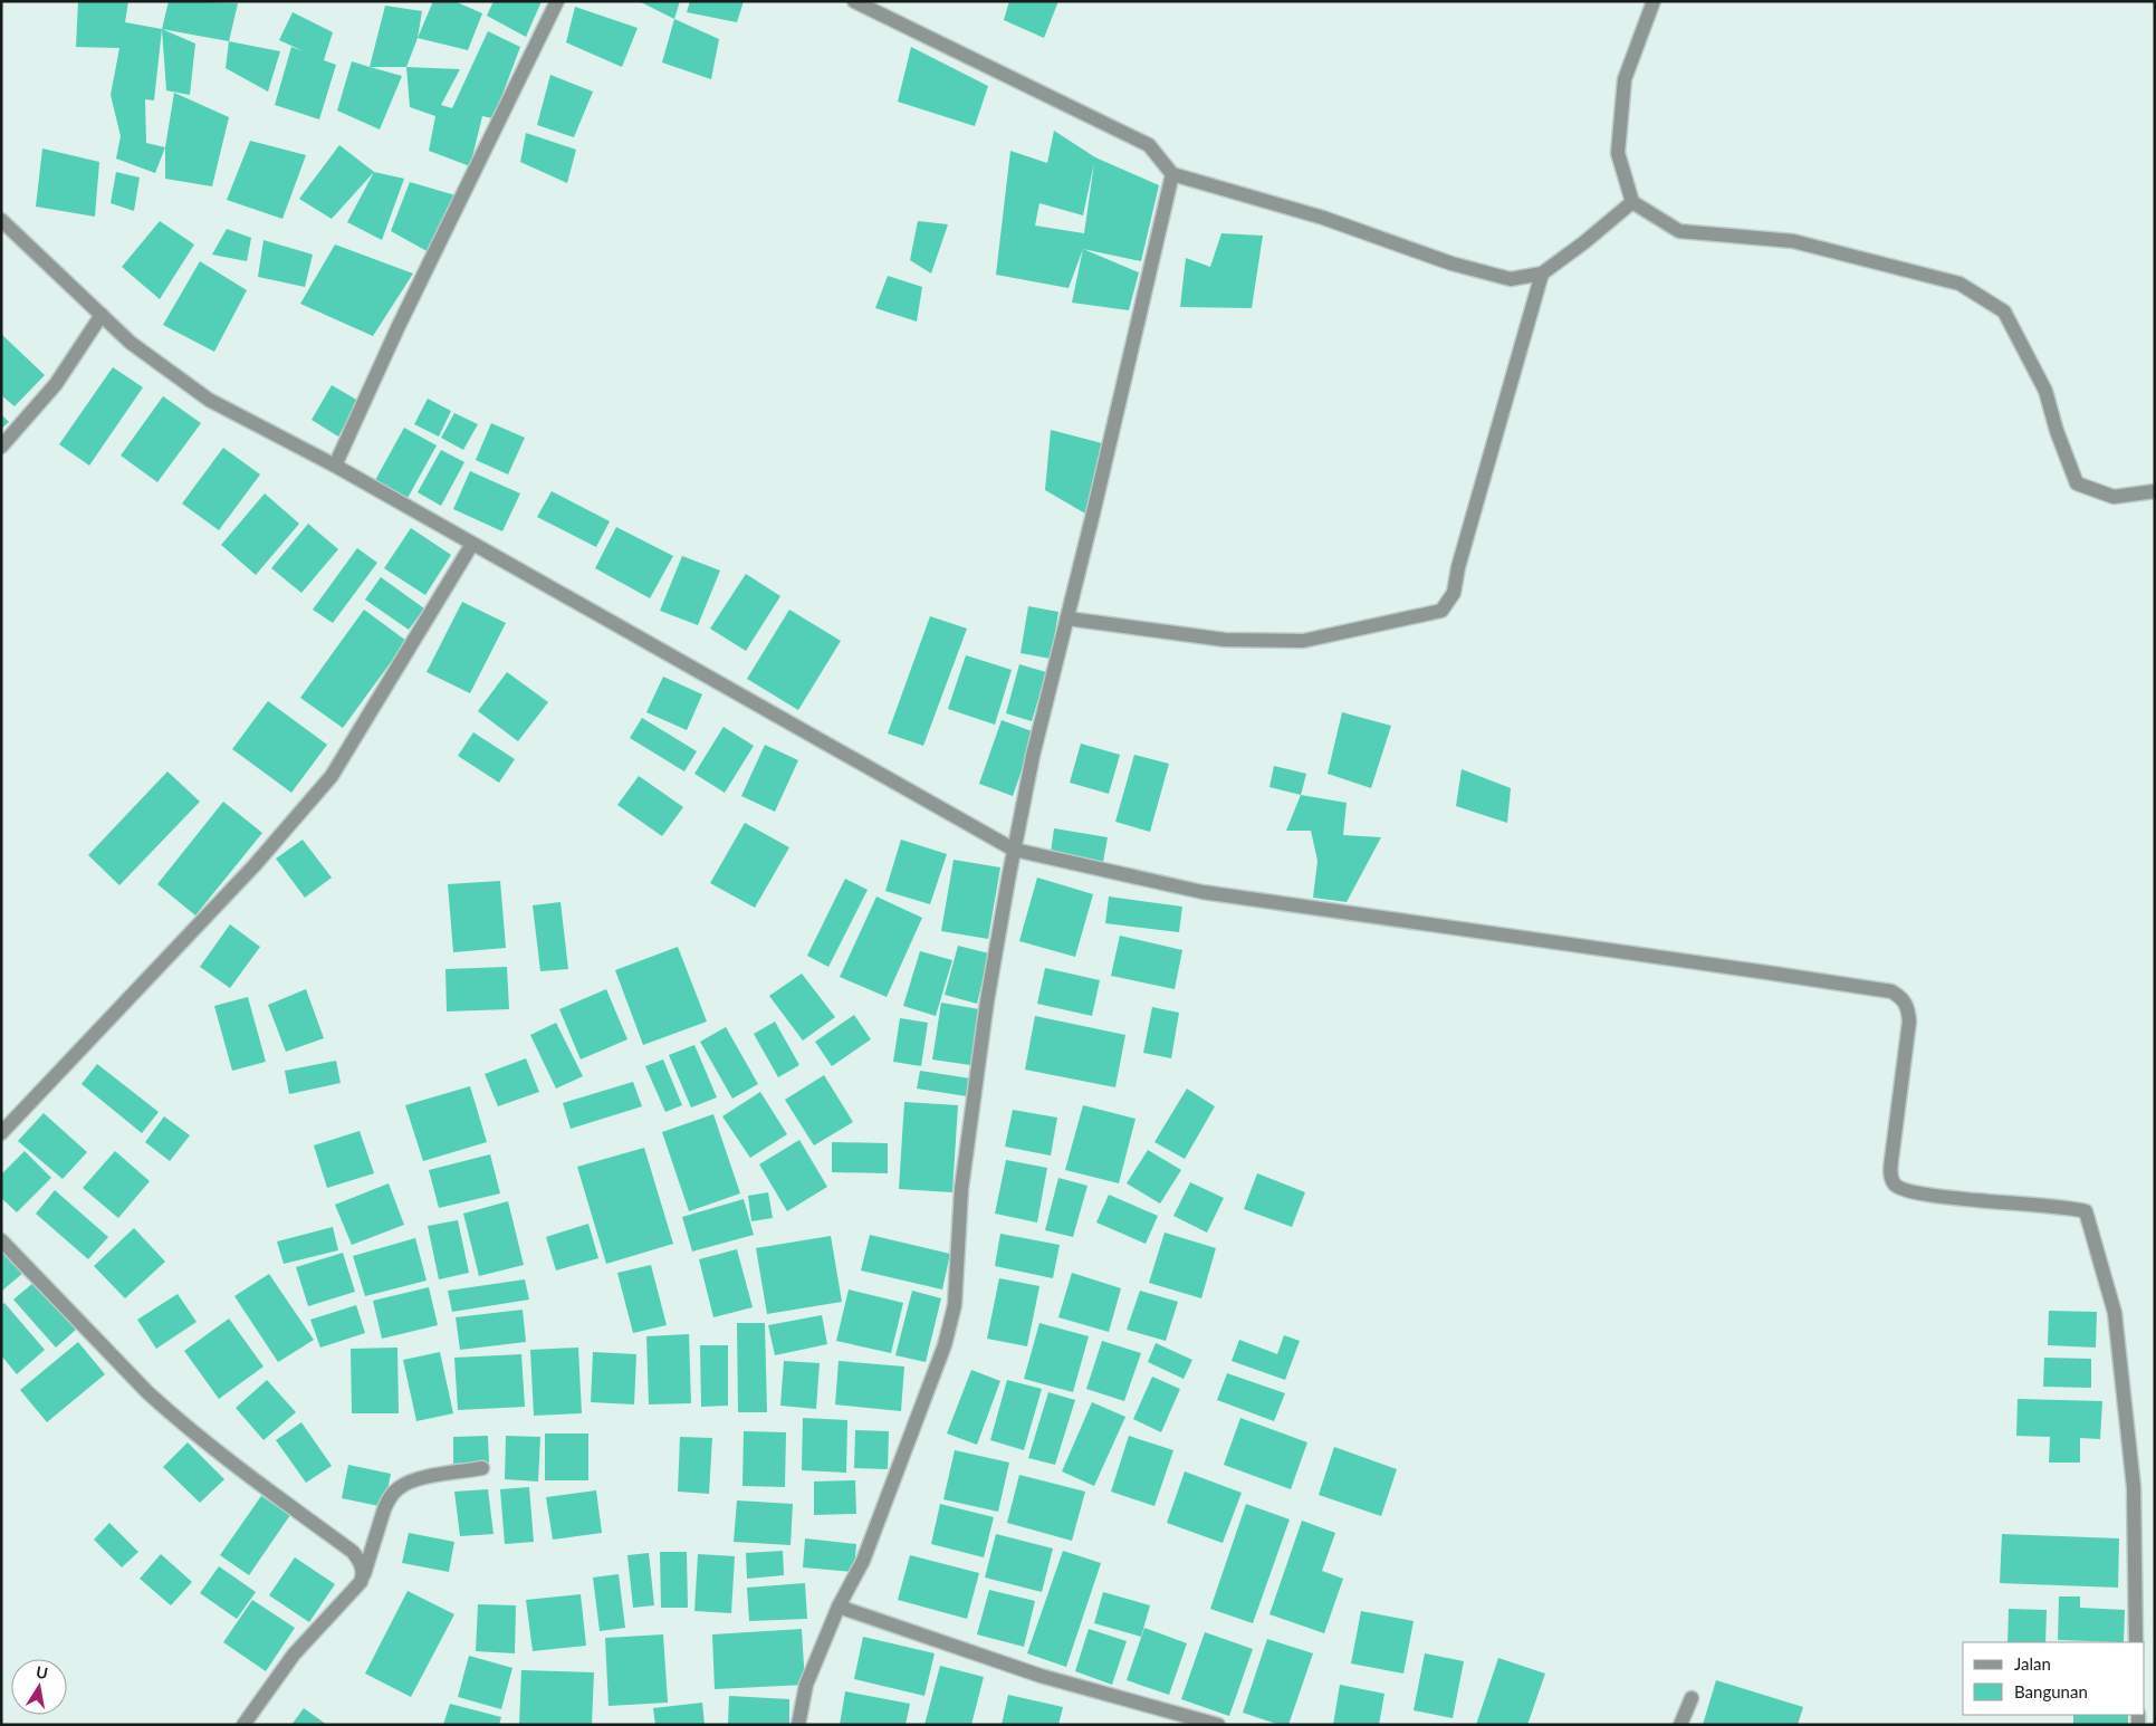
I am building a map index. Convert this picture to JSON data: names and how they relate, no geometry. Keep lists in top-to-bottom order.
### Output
{
  "legend": ["Jalan", "Bangunan"],
  "north": "top"
}
